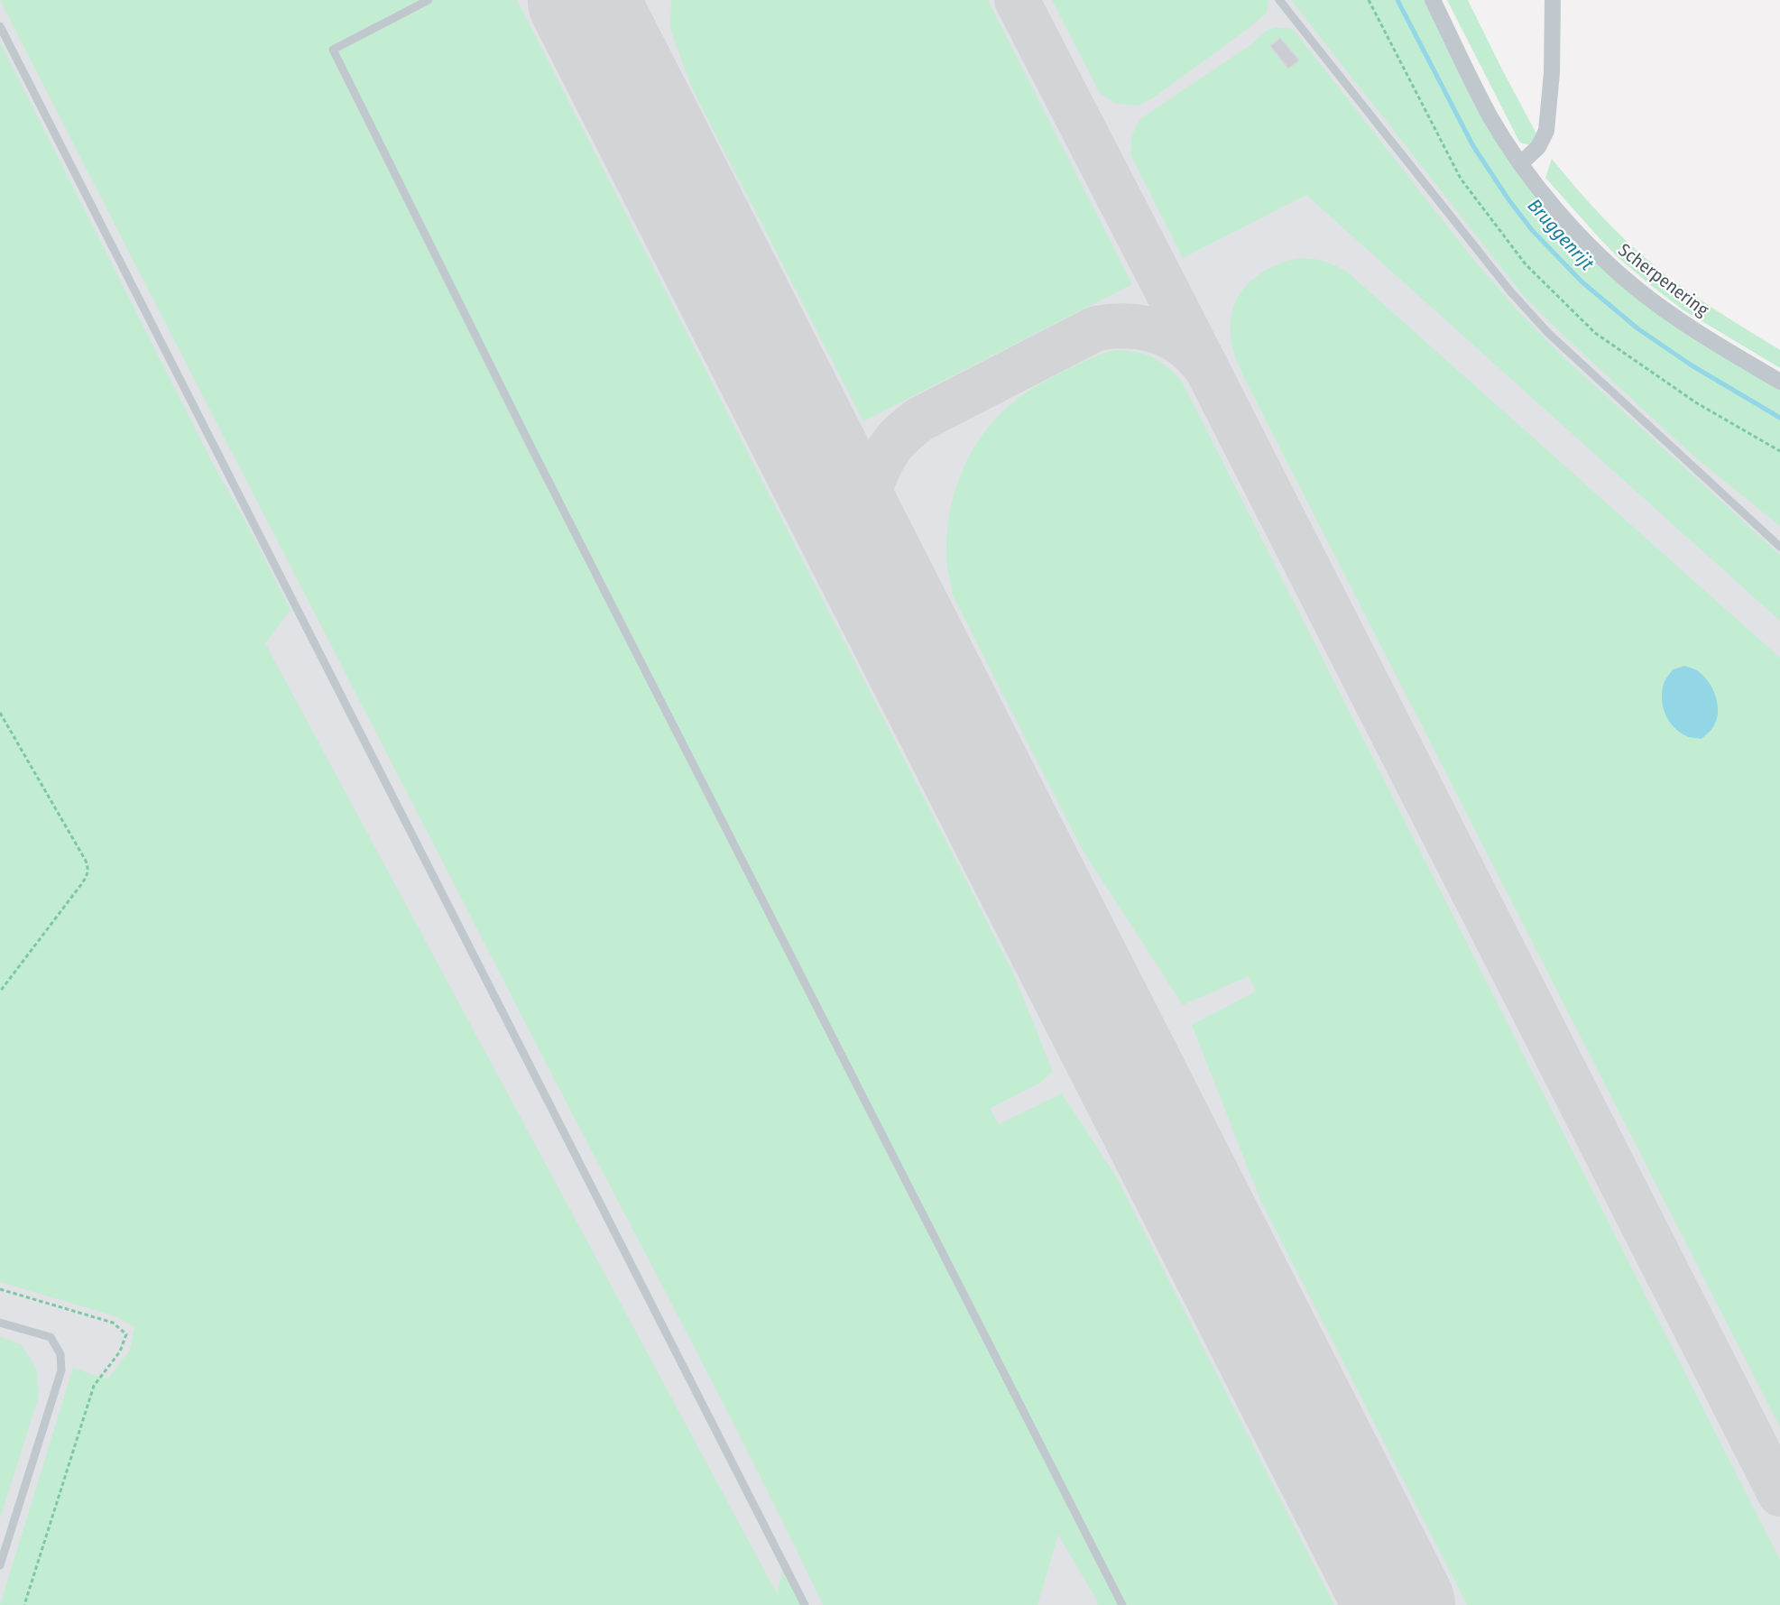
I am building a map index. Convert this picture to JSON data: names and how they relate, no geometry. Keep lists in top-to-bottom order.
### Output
{
  "streets": {
    "street": ["Scherpenering"]
  },
  "water": ["Bruggenrijt"]
}
